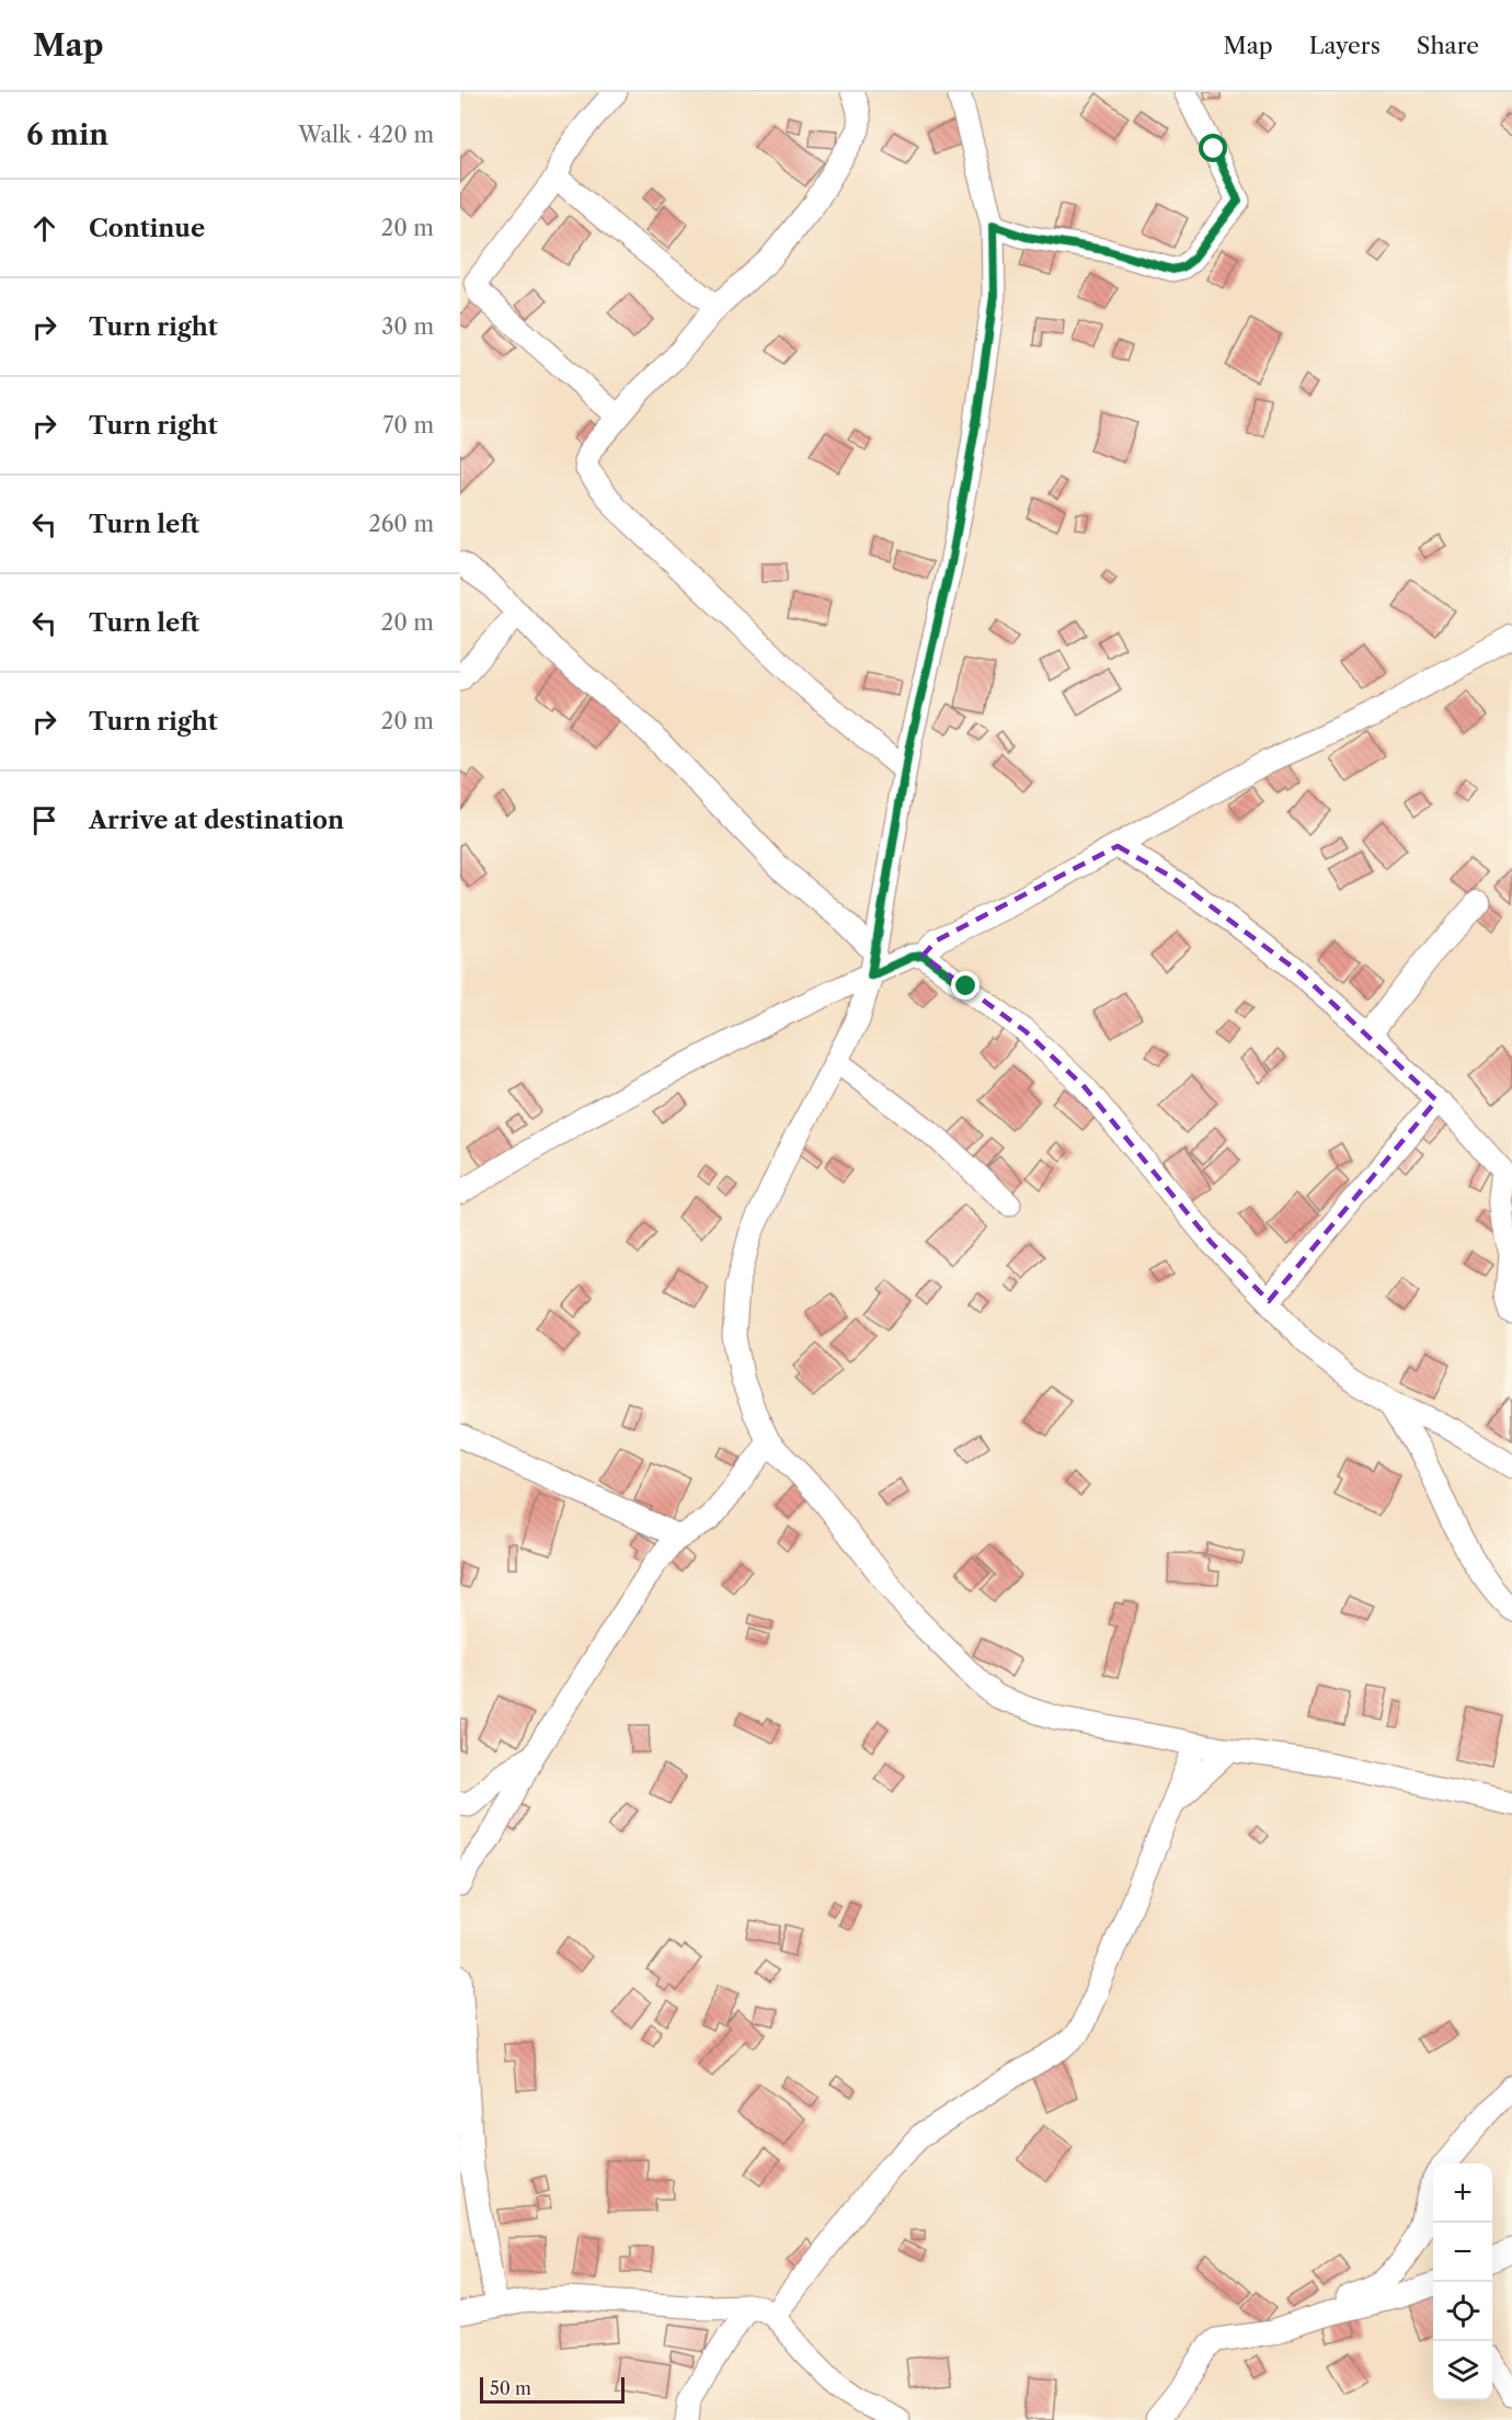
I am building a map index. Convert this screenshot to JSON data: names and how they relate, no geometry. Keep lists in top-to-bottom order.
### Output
{
  "scale_bar": "50 m",
  "page": {
    "header": "Map",
    "nav": ["Map", "Layers", "Share"],
    "heading": ["6 min", "Walk · 420 m"],
    "list": [
      ["Continue", "20 m"],
      ["Turn right", "30 m"],
      ["Turn right", "70 m"],
      ["Turn left", "260 m"],
      ["Turn left", "20 m"],
      ["Turn right", "20 m"],
      "Arrive at destination"
    ],
    "map_buttons": ["+", "−"],
    "scale": "50 m"
  }
}
